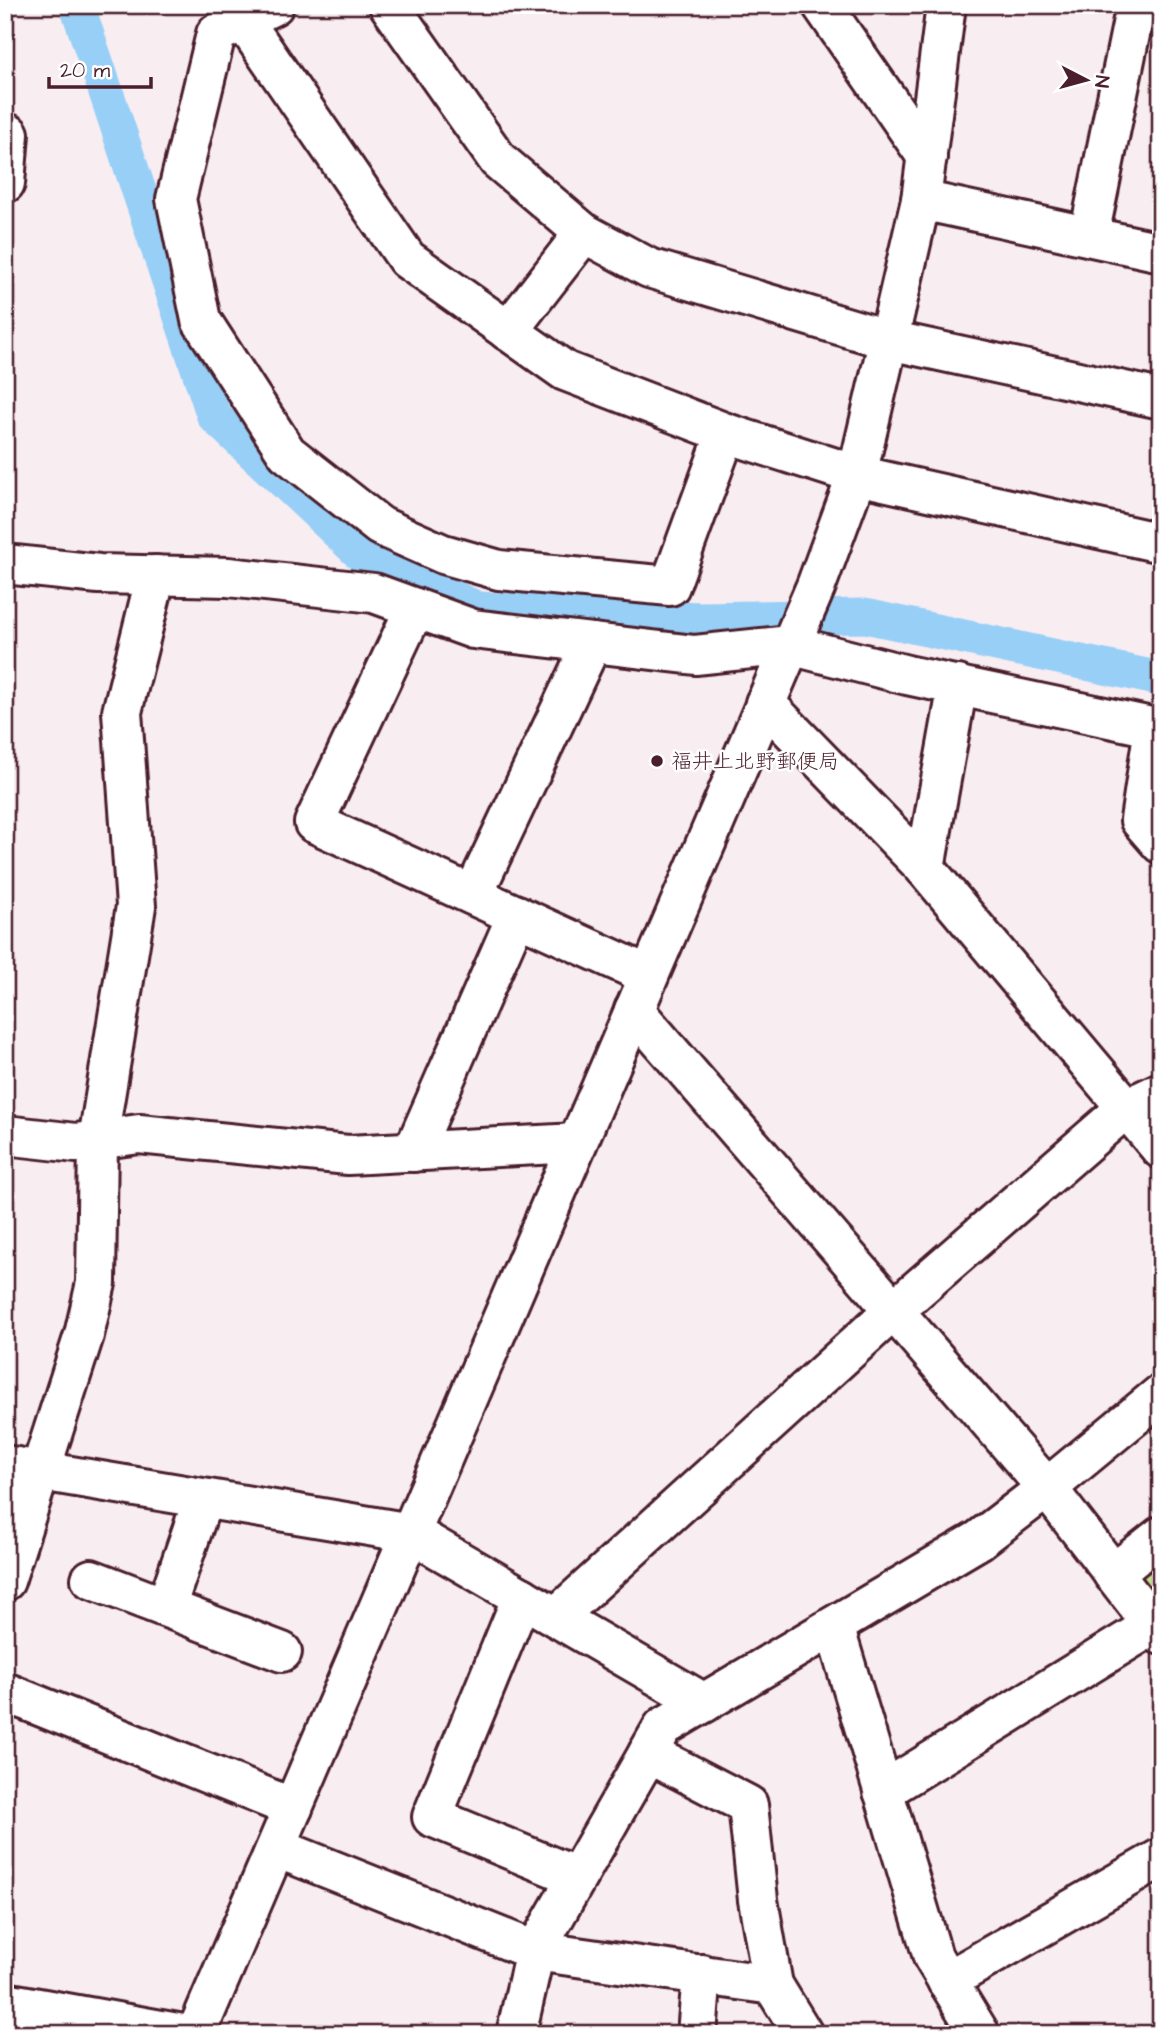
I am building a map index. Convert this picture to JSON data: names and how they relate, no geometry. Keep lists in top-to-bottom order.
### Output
{
  "places": ["福井上北野郵便局"],
  "scale_bar": "20 m",
  "north": "right"
}
